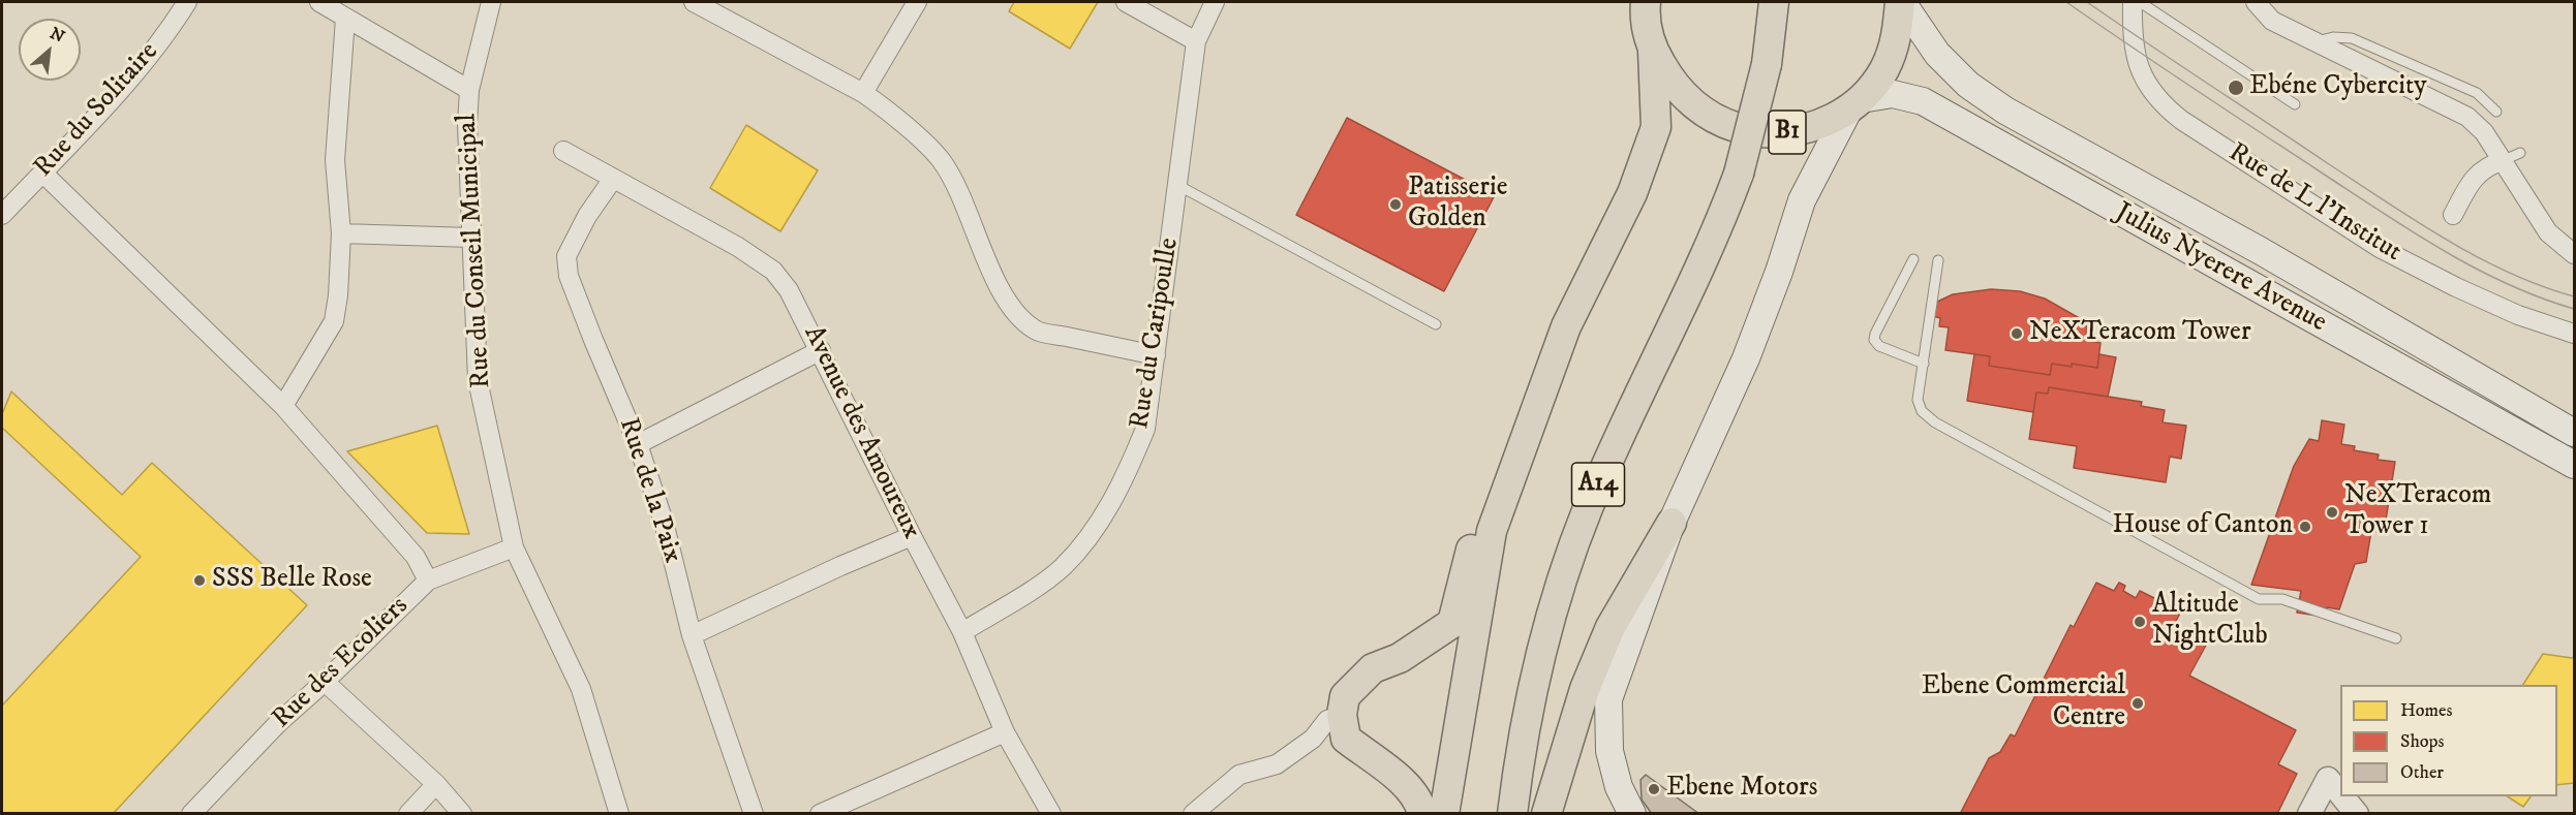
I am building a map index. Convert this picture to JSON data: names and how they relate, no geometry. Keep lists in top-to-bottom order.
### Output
{
  "streets": {
    "main road": ["B1", "Julius Nyerere Avenue", "A14"],
    "street": [
      "Rue du Solitaire",
      "Rue de L l'Institut",
      "Rue du Conseil Municipal",
      "Rue du Caripoulle",
      "Avenue des Amoureux",
      "Rue de la Paix",
      "Rue des Ecoliers"
    ]
  },
  "crossings": [
    ["Rue du Conseil Municipal", "Rue des Ecoliers"],
    ["Rue du Caripoulle", "Avenue des Amoureux"],
    ["Avenue des Amoureux", "Rue de la Paix"]
  ],
  "places": [
    "Ebéne Cybercity",
    "Patisserie Golden",
    "NeXTeracom Tower",
    "NeXTeracom Tower 1",
    "House of Canton",
    "SSS Belle Rose",
    "Altitude NightClub",
    "Ebene Commercial Centre",
    "Ebene Motors"
  ],
  "legend": ["Homes", "Shops", "Other"],
  "north": "top right"
}
